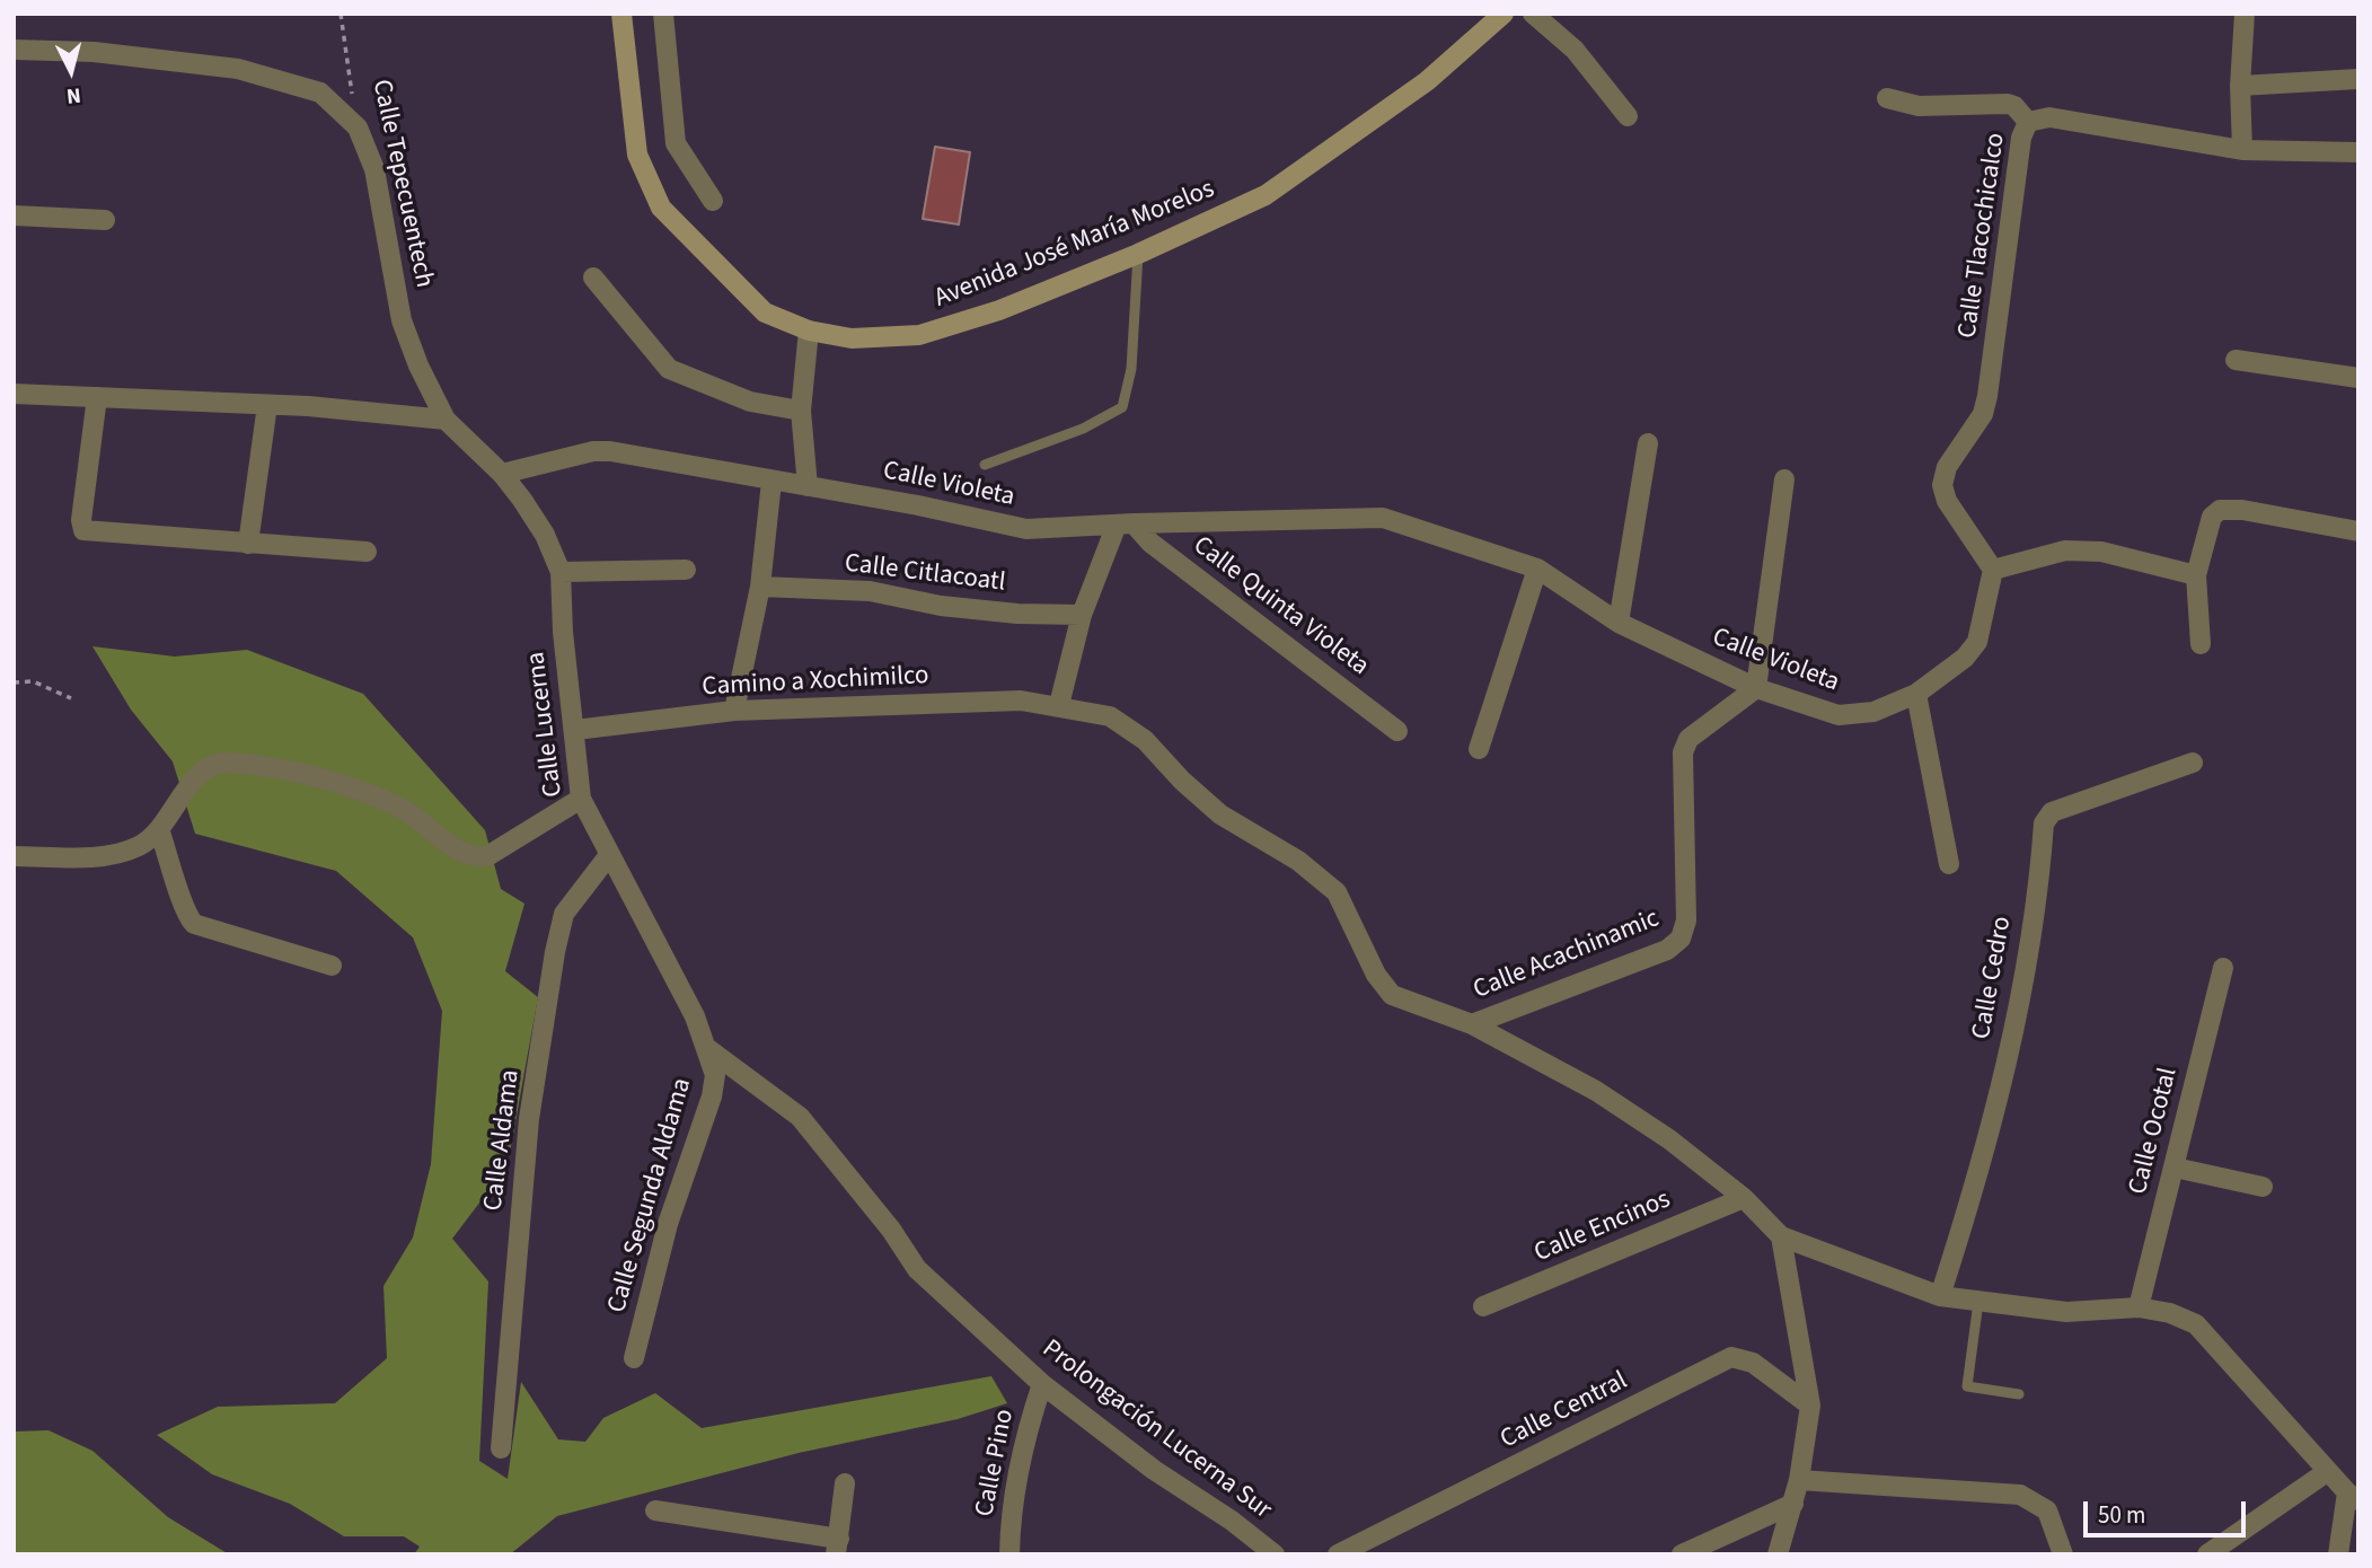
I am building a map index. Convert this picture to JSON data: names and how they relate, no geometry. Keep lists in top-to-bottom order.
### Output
{
  "streets": {
    "main road": ["Avenida José María Morelos"],
    "street": [
      "Calle Tepecuentech",
      "Calle Tlacochicalco",
      "Calle Violeta",
      "Calle Citlacoatl",
      "Calle Quinta Violeta",
      "Camino a Xochimilco",
      "Calle Lucerna",
      "Calle Acachinamic",
      "Calle Cedro",
      "Calle Ocotal",
      "Calle Aldama",
      "Calle Segunda Aldama",
      "Calle Encinos",
      "Calle Central",
      "Prolongación Lucerna Sur",
      "Calle Pino"
    ]
  },
  "crossings": [
    ["Calle Tepecuentech", "Calle Violeta"],
    ["Calle Tepecuentech", "Calle Lucerna"],
    ["Calle Tlacochicalco", "Calle Violeta"],
    ["Calle Violeta", "Calle Quinta Violeta"],
    ["Calle Violeta", "Calle Lucerna"],
    ["Calle Violeta", "Calle Acachinamic"],
    ["Camino a Xochimilco", "Calle Lucerna"],
    ["Camino a Xochimilco", "Calle Acachinamic"],
    ["Camino a Xochimilco", "Calle Encinos"],
    ["Calle Lucerna", "Calle Aldama"],
    ["Calle Lucerna", "Calle Segunda Aldama"],
    ["Calle Lucerna", "Prolongación Lucerna Sur"],
    ["Calle Segunda Aldama", "Prolongación Lucerna Sur"],
    ["Prolongación Lucerna Sur", "Calle Pino"]
  ],
  "scale_bar": "50 m",
  "north": "bottom"
}
